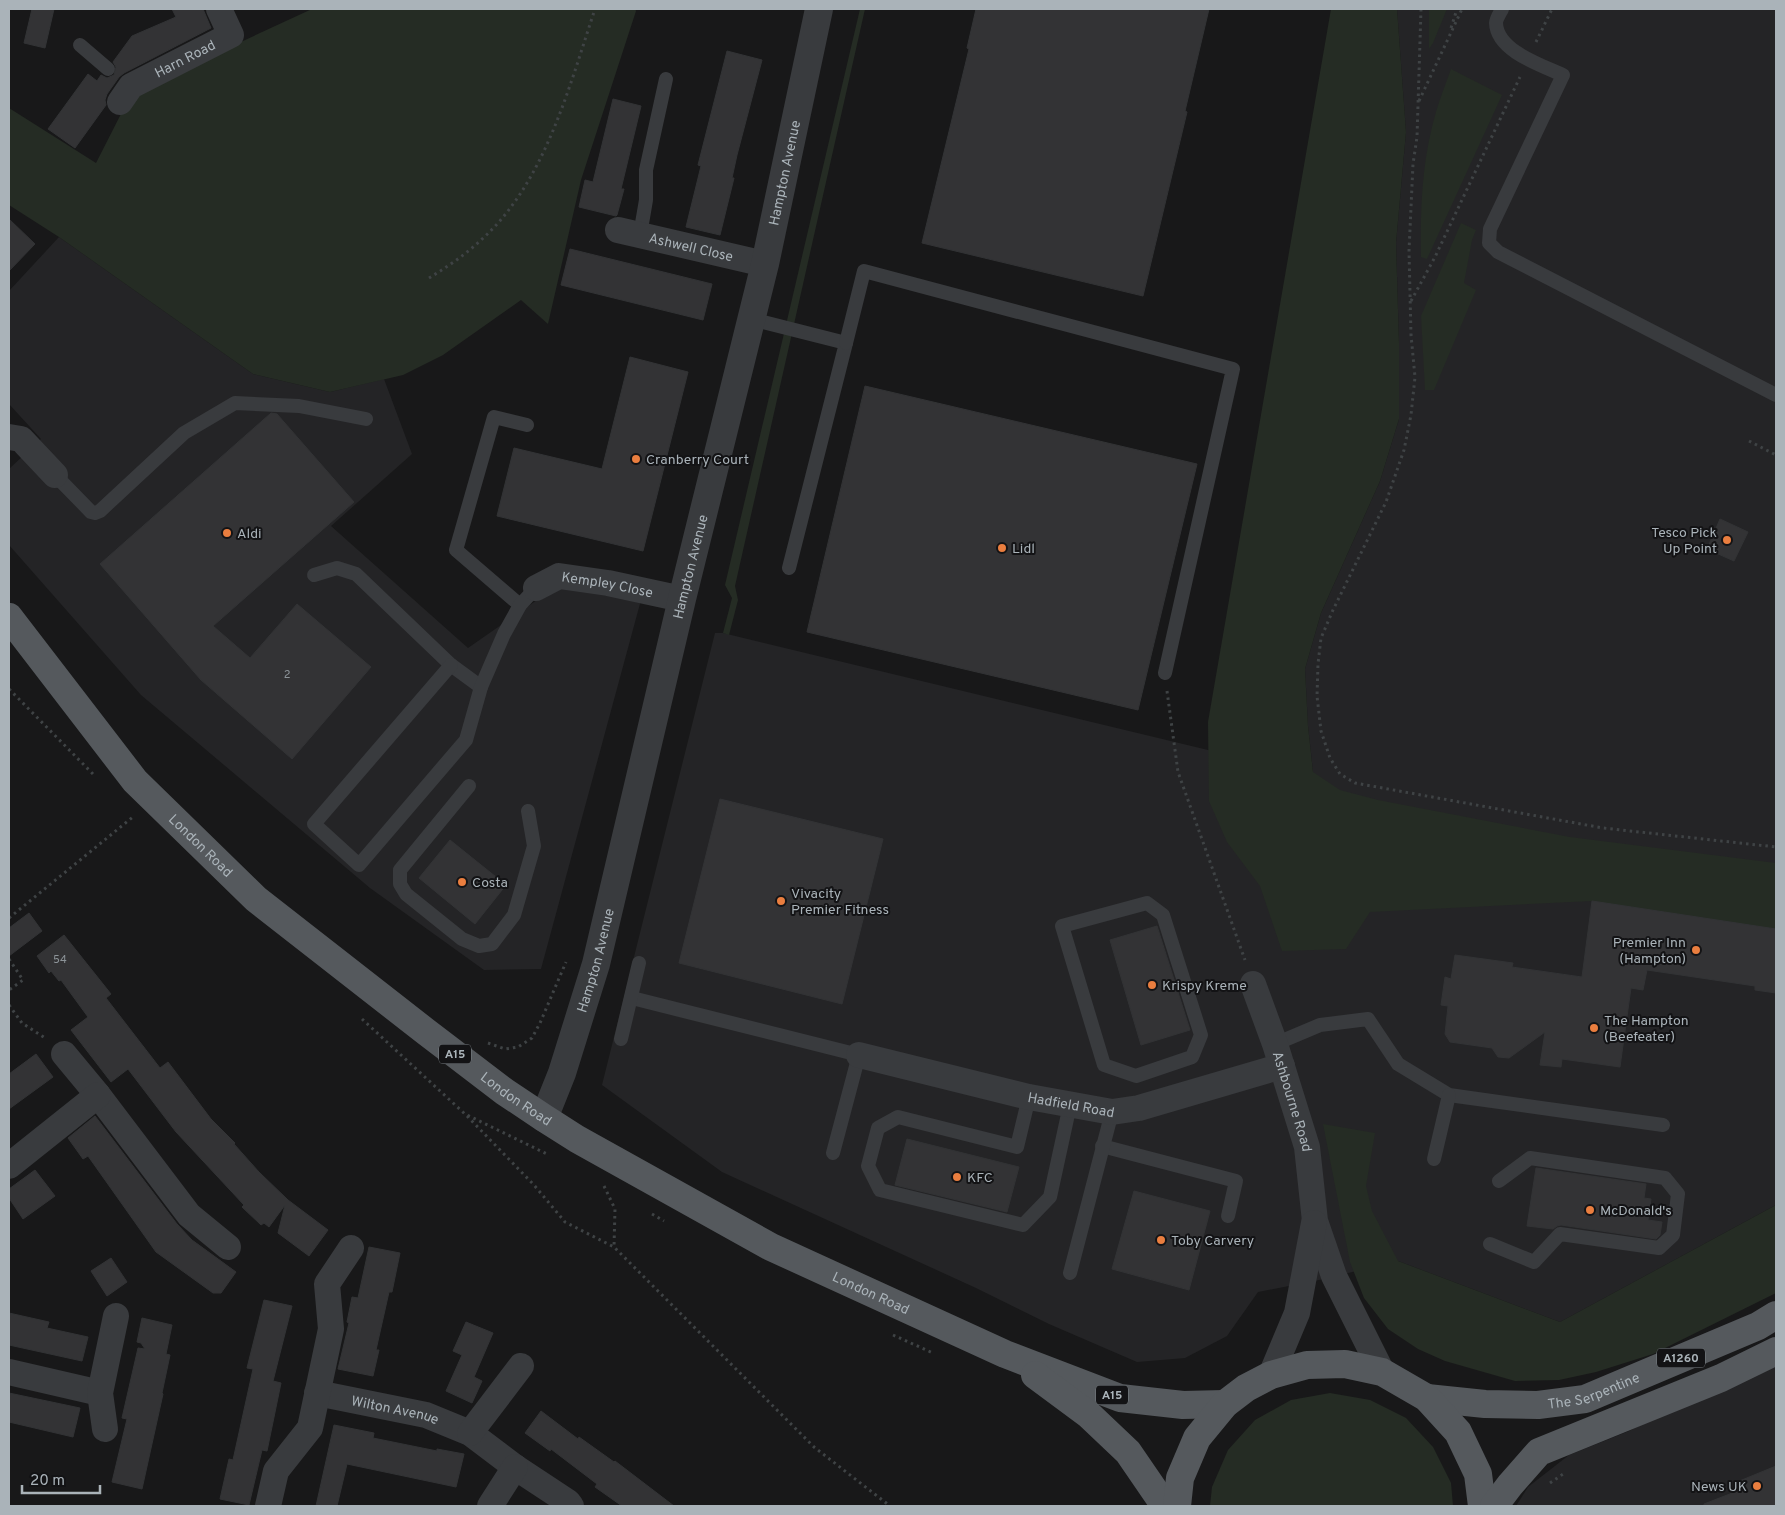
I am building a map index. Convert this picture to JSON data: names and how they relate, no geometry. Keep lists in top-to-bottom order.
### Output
{
  "streets": {
    "main road": [
      "London Road",
      "A15",
      "A1260",
      "The Serpentine"
    ],
    "street": [
      "Harn Road",
      "Hampton Avenue",
      "Ashwell Close",
      "Kempley Close",
      "Ashbourne Road",
      "Hadfield Road",
      "Wilton Avenue"
    ]
  },
  "crossings": [
    ["Hampton Avenue", "Ashwell Close"],
    ["Hampton Avenue", "Kempley Close"],
    ["Hampton Avenue", "London Road"],
    ["Ashbourne Road", "Hadfield Road"]
  ],
  "places": [
    "Cranberry Court",
    "Aldi",
    "Tesco Pick Up Point",
    "Lidl",
    "Costa",
    "Vivacity Premier Fitness",
    "Premier Inn (Hampton)",
    "Krispy Kreme",
    "The Hampton (Beefeater)",
    "KFC",
    "McDonald's",
    "Toby Carvery",
    "News UK"
  ],
  "house_numbers": ["2", "54"],
  "scale_bar": "20 m"
}
